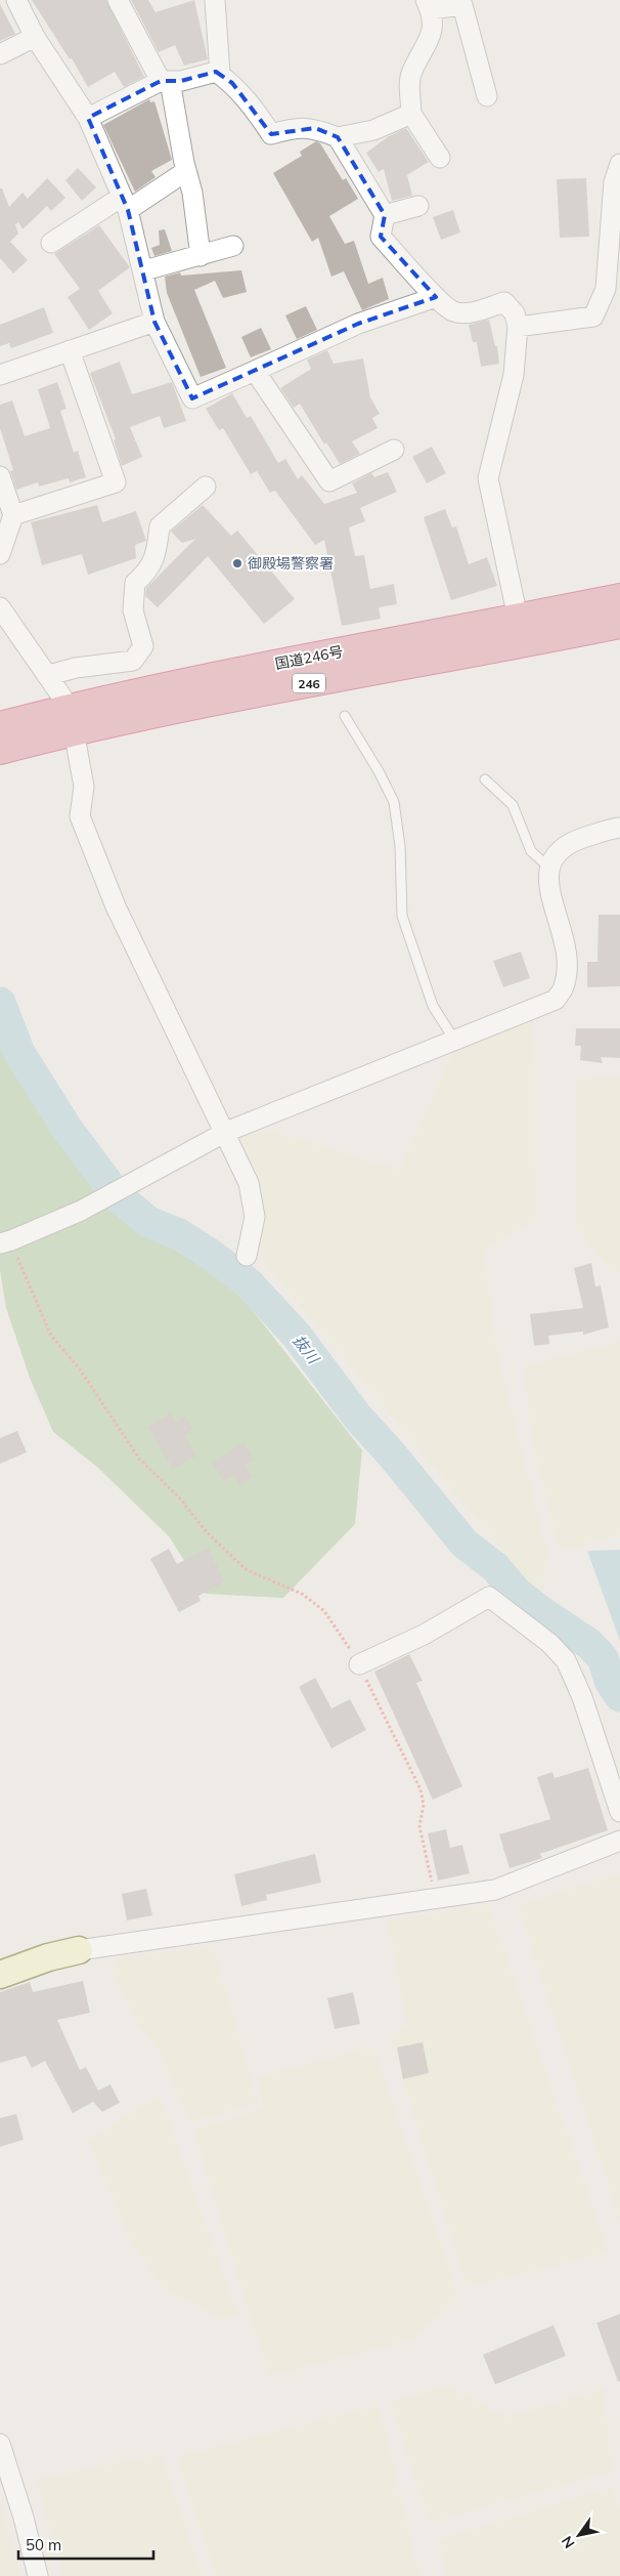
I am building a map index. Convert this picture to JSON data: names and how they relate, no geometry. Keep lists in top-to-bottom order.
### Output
{
  "streets": {
    "highway": ["国道246号", "246"]
  },
  "crossings": [
    ["国道246号", "246"]
  ],
  "water": ["抜川"],
  "places": ["御殿場警察署"],
  "scale_bar": "50 m",
  "north": "bottom left"
}
